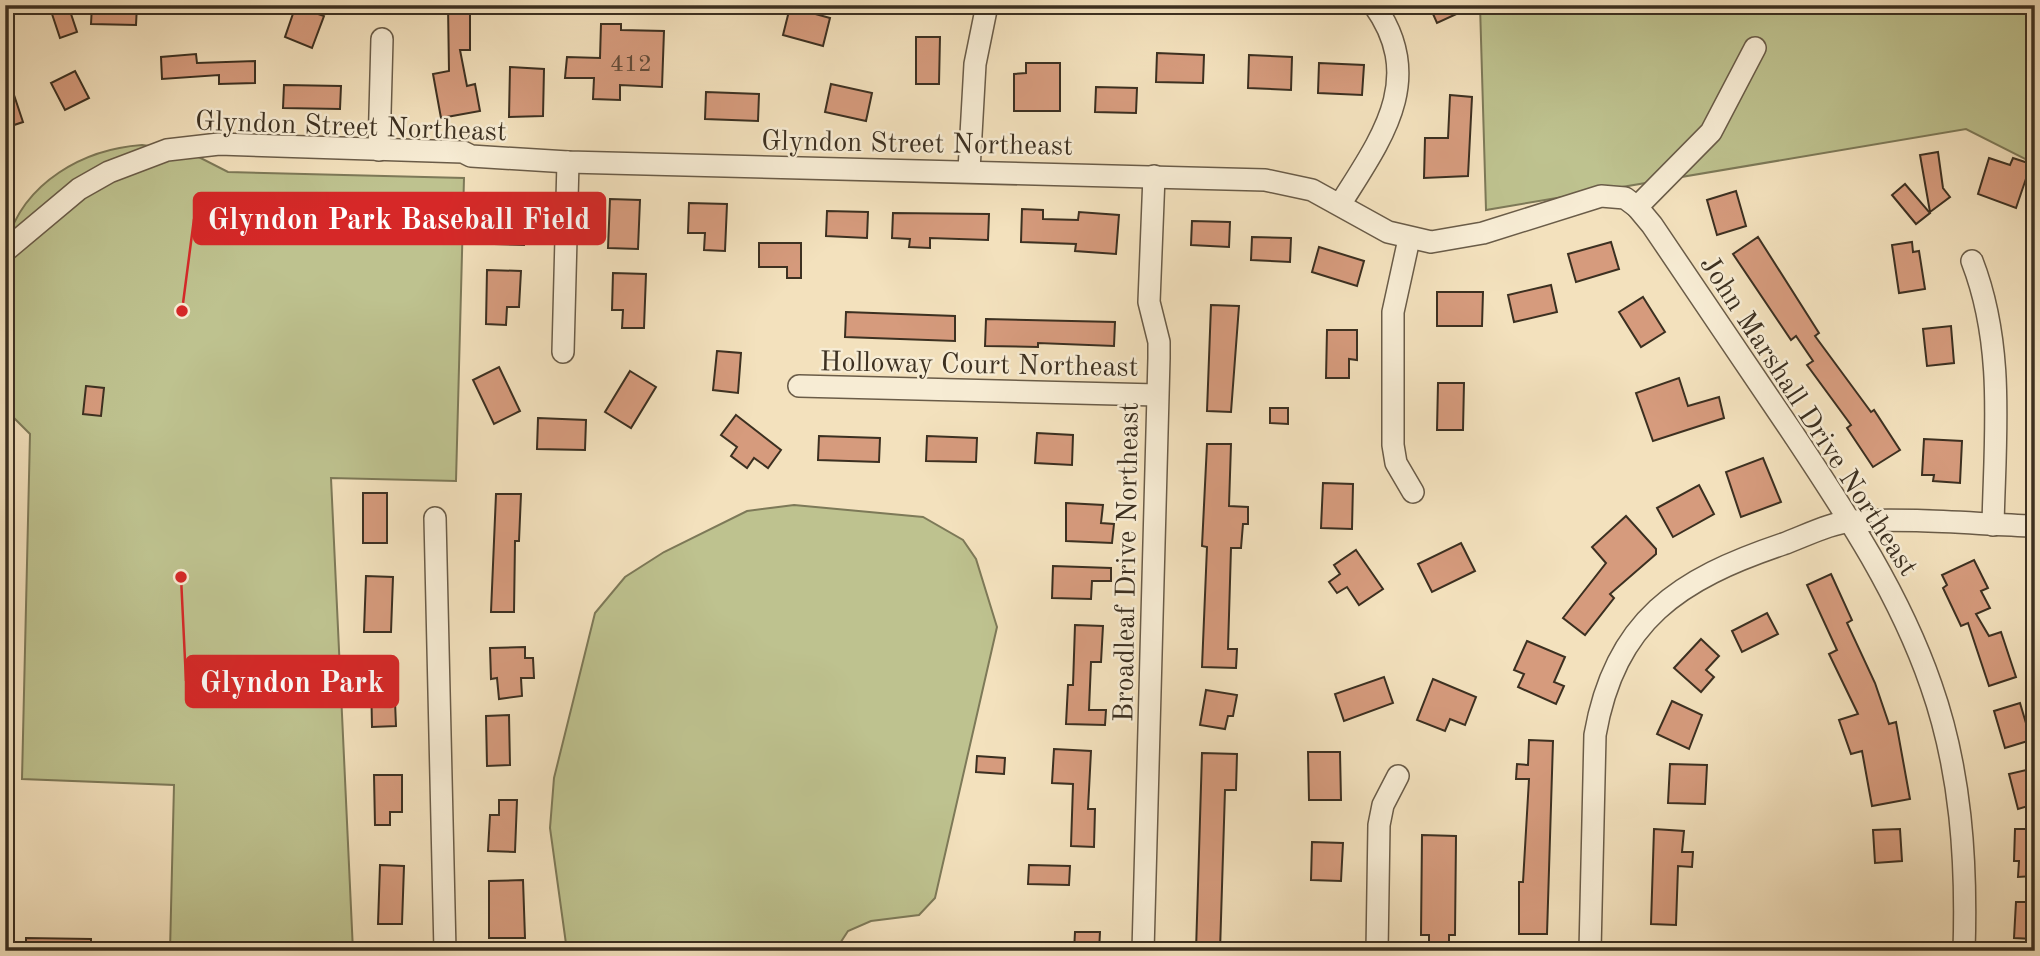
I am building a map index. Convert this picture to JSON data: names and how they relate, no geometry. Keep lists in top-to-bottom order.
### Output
{
  "streets": {
    "street": [
      "Glyndon Street Northeast",
      "Holloway Court Northeast",
      "John Marshall Drive Northeast",
      "Broadleaf Drive Northeast"
    ]
  },
  "crossings": [
    ["Glyndon Street Northeast", "John Marshall Drive Northeast"],
    ["Glyndon Street Northeast", "Broadleaf Drive Northeast"],
    ["Holloway Court Northeast", "Broadleaf Drive Northeast"]
  ],
  "places": ["Glyndon Park Baseball Field", "Glyndon Park"],
  "house_numbers": ["412"]
}
